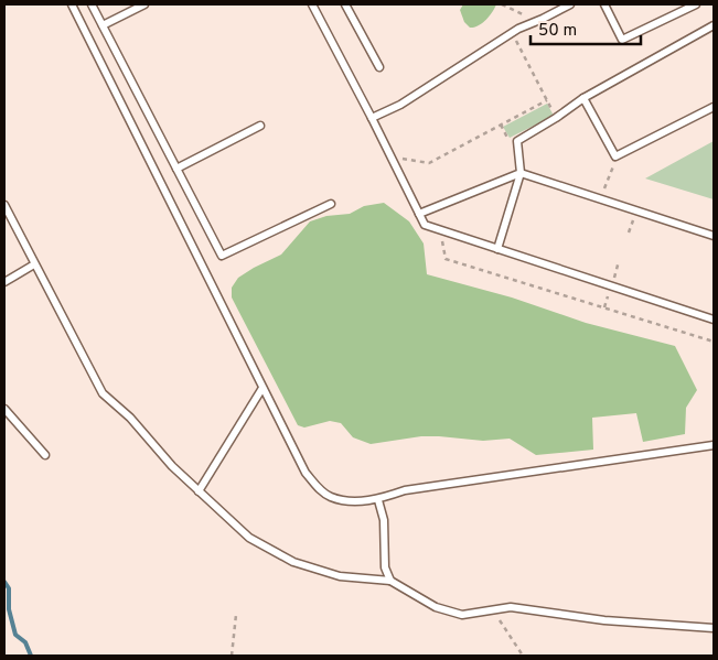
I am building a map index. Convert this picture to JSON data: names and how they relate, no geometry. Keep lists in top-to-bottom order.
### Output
{
  "scale_bar": "50 m"
}
